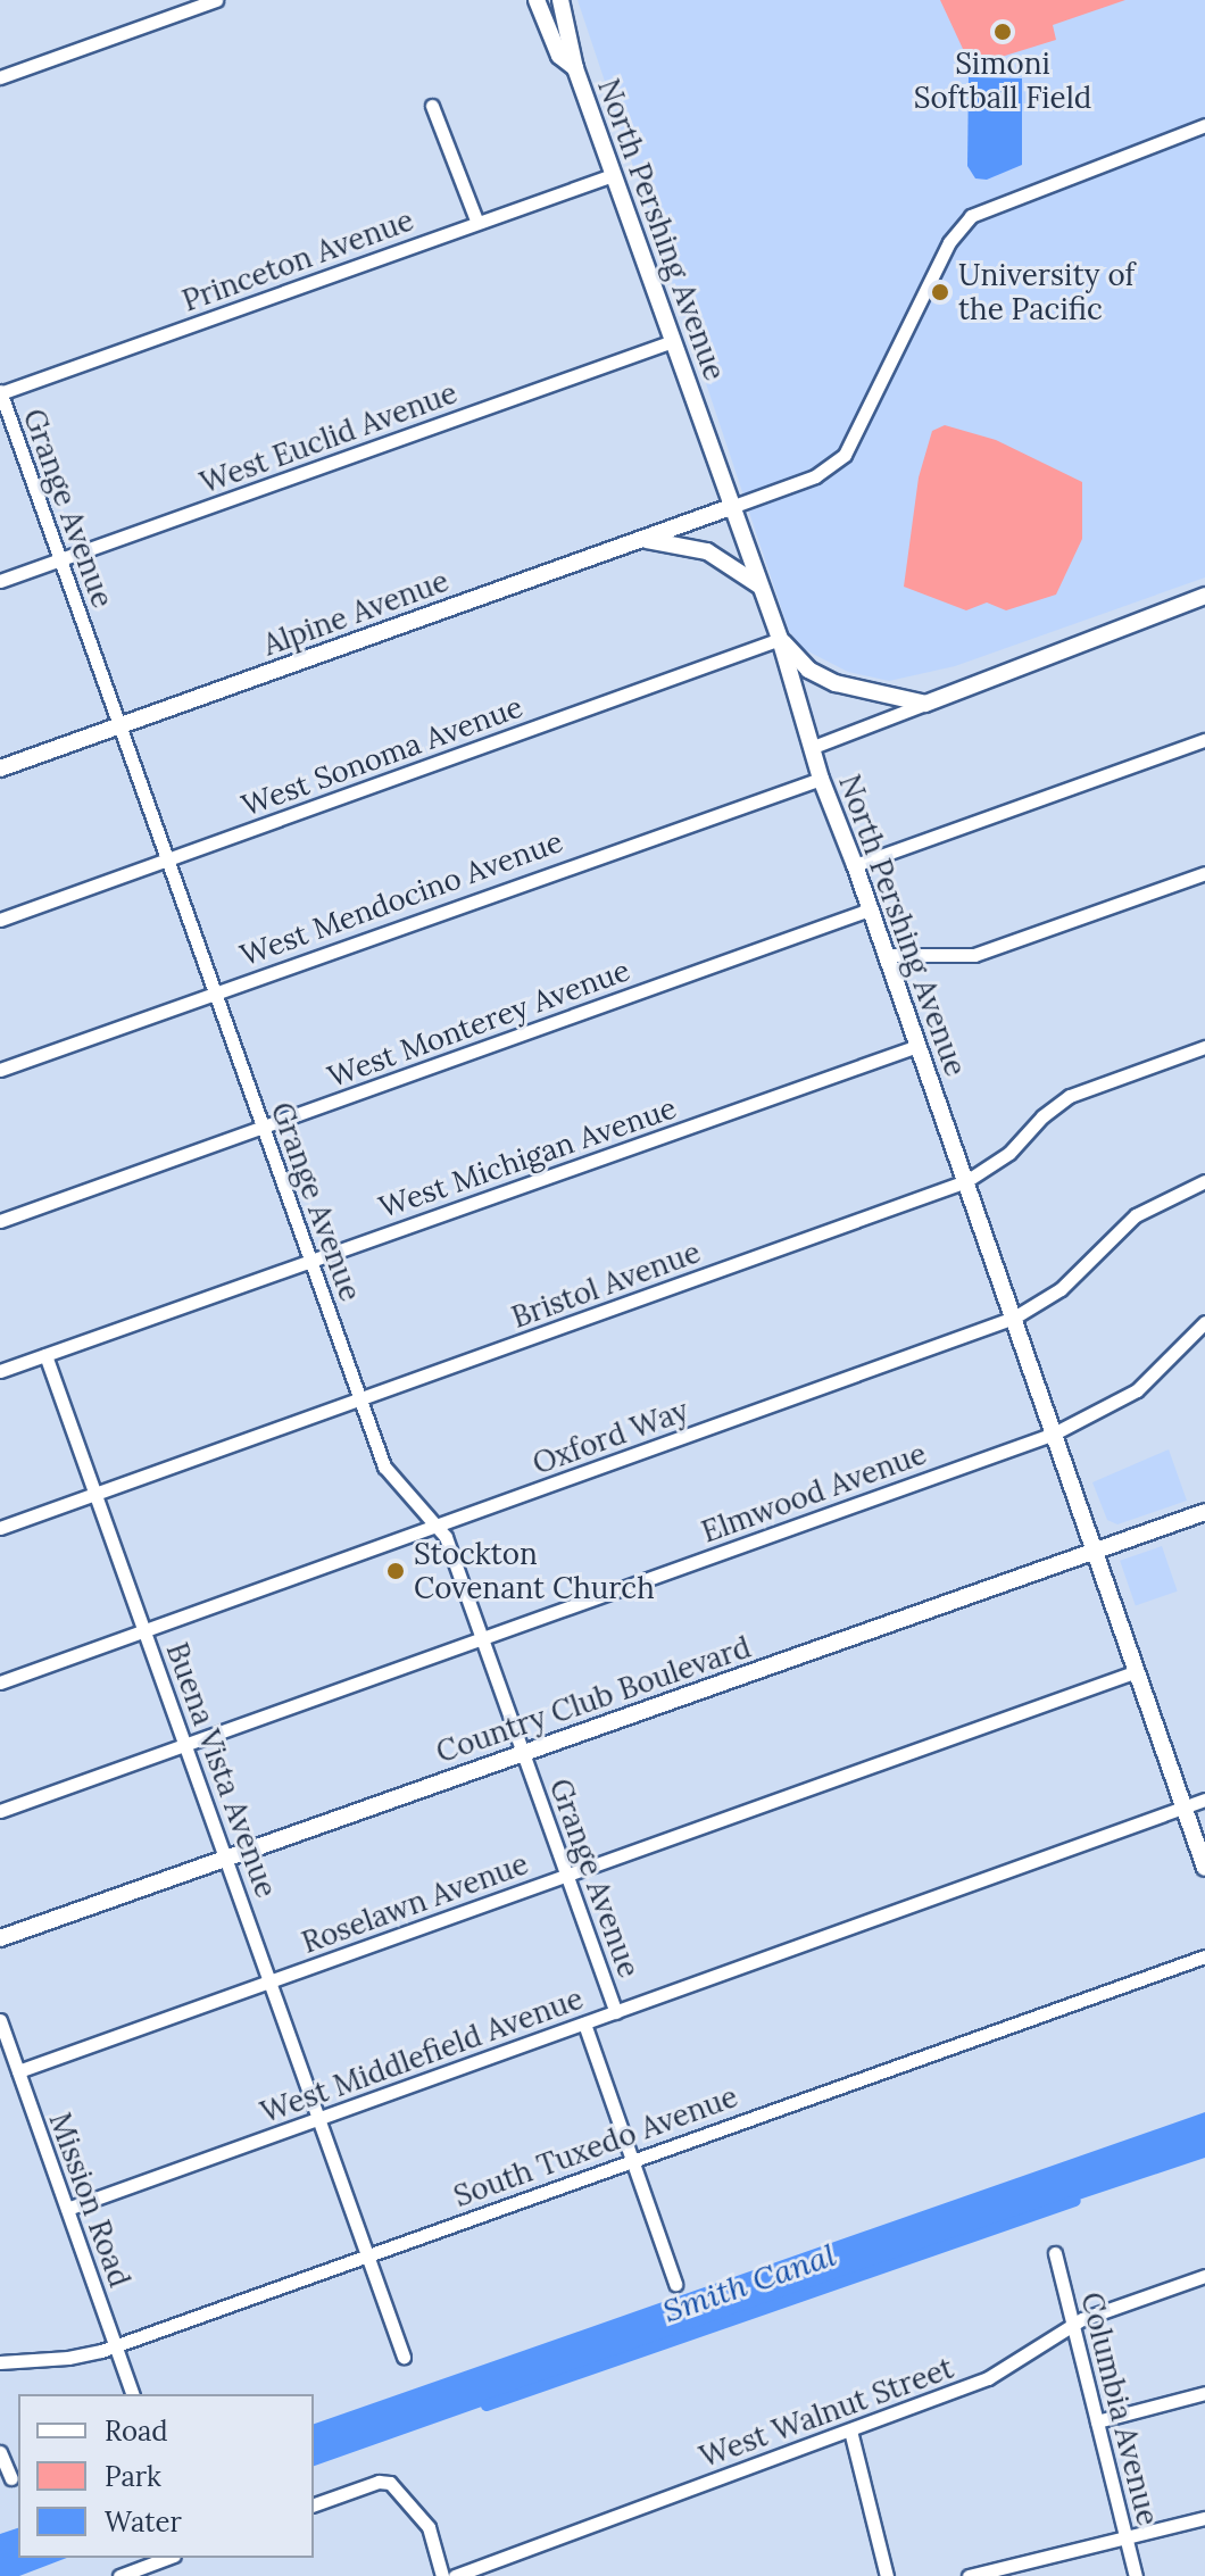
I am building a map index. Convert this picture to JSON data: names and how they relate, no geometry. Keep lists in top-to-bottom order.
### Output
{
  "streets": {
    "street": [
      "North Pershing Avenue",
      "Princeton Avenue",
      "West Euclid Avenue",
      "Grange Avenue",
      "Alpine Avenue",
      "West Sonoma Avenue",
      "West Mendocino Avenue",
      "West Monterey Avenue",
      "West Michigan Avenue",
      "Bristol Avenue",
      "Oxford Way",
      "Elmwood Avenue",
      "Country Club Boulevard",
      "Buena Vista Avenue",
      "Roselawn Avenue",
      "West Middlefield Avenue",
      "South Tuxedo Avenue",
      "Mission Road",
      "Columbia Avenue",
      "West Walnut Street"
    ]
  },
  "crossings": [
    ["North Pershing Avenue", "Princeton Avenue"],
    ["North Pershing Avenue", "West Euclid Avenue"],
    ["North Pershing Avenue", "Alpine Avenue"],
    ["North Pershing Avenue", "West Sonoma Avenue"],
    ["North Pershing Avenue", "West Mendocino Avenue"],
    ["North Pershing Avenue", "West Monterey Avenue"],
    ["North Pershing Avenue", "West Michigan Avenue"],
    ["North Pershing Avenue", "Bristol Avenue"],
    ["North Pershing Avenue", "Oxford Way"],
    ["North Pershing Avenue", "Elmwood Avenue"],
    ["North Pershing Avenue", "Country Club Boulevard"],
    ["North Pershing Avenue", "Roselawn Avenue"],
    ["North Pershing Avenue", "West Middlefield Avenue"],
    ["Princeton Avenue", "Grange Avenue"],
    ["West Euclid Avenue", "Grange Avenue"],
    ["Grange Avenue", "Alpine Avenue"],
    ["Grange Avenue", "West Sonoma Avenue"],
    ["Grange Avenue", "West Mendocino Avenue"],
    ["Grange Avenue", "West Monterey Avenue"],
    ["Grange Avenue", "West Michigan Avenue"],
    ["Grange Avenue", "Bristol Avenue"],
    ["Grange Avenue", "Oxford Way"],
    ["Grange Avenue", "Elmwood Avenue"],
    ["Grange Avenue", "Country Club Boulevard"],
    ["Grange Avenue", "Roselawn Avenue"],
    ["Grange Avenue", "West Middlefield Avenue"],
    ["West Michigan Avenue", "Buena Vista Avenue"],
    ["Bristol Avenue", "Buena Vista Avenue"],
    ["Oxford Way", "Buena Vista Avenue"],
    ["Elmwood Avenue", "Buena Vista Avenue"],
    ["Country Club Boulevard", "Buena Vista Avenue"],
    ["Buena Vista Avenue", "Roselawn Avenue"],
    ["Buena Vista Avenue", "West Middlefield Avenue"],
    ["Buena Vista Avenue", "South Tuxedo Avenue"],
    ["Roselawn Avenue", "Mission Road"],
    ["West Middlefield Avenue", "Mission Road"],
    ["South Tuxedo Avenue", "Mission Road"],
    ["Columbia Avenue", "West Walnut Street"]
  ],
  "water": ["Smith Canal"],
  "places": ["Simoni Softball Field", "University of the Pacific", "Stockton Covenant Church"],
  "legend": ["Road", "Park", "Water"]
}
